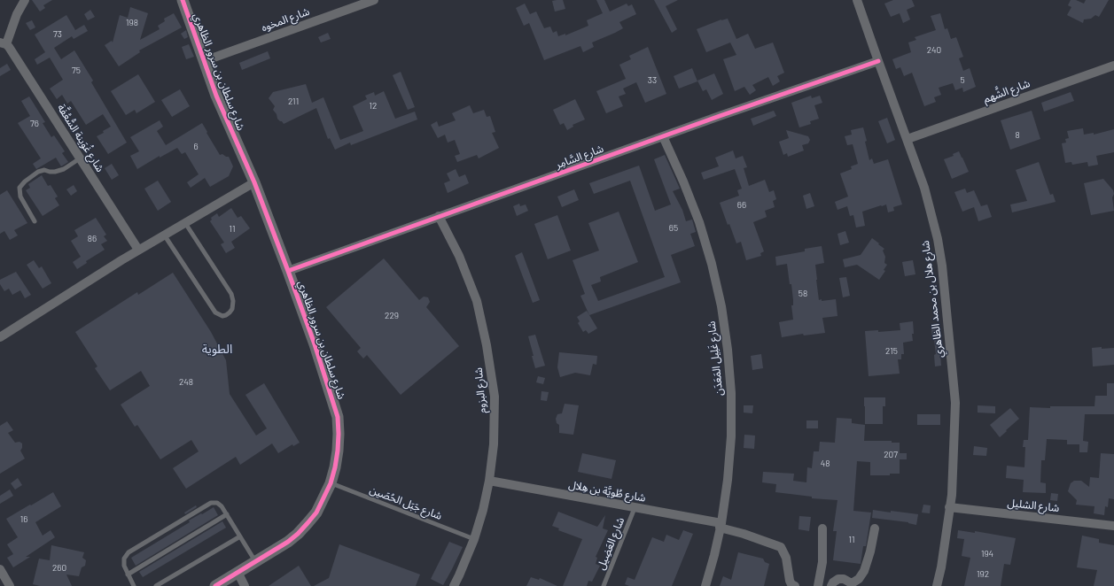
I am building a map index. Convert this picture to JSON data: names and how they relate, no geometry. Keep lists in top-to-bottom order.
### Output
{
  "streets": {
    "street": [
      "شارع المخوه",
      "شارع سلطان بن سرور الظاهري",
      "شارع الشَّهم",
      "شارع غُوَينة السُّعُفَّة",
      "شارع السَّامِر",
      "شارع هلال بن محمد الظاهري",
      "شارع غَلِيل المَعَدَن",
      "شارع البزوم",
      "شارع طُويَّة بن هِلال",
      "شارع الشليل"
    ],
    "lane": ["شارع جَبَل الحُصَين", "شارع العَضِيل"]
  },
  "crossings": [
    ["شارع المخوه", "شارع سلطان بن سرور الظاهري"],
    ["شارع سلطان بن سرور الظاهري", "شارع السَّامِر"],
    ["شارع سلطان بن سرور الظاهري", "شارع جَبَل الحُصَين"],
    ["شارع الشَّهم", "شارع هلال بن محمد الظاهري"],
    ["شارع السَّامِر", "شارع هلال بن محمد الظاهري"],
    ["شارع السَّامِر", "شارع غَلِيل المَعَدَن"],
    ["شارع السَّامِر", "شارع البزوم"],
    ["شارع هلال بن محمد الظاهري", "شارع الشليل"],
    ["شارع غَلِيل المَعَدَن", "شارع طُويَّة بن هِلال"],
    ["شارع البزوم", "شارع طُويَّة بن هِلال"],
    ["شارع البزوم", "شارع جَبَل الحُصَين"],
    ["شارع طُويَّة بن هِلال", "شارع العَضِيل"]
  ],
  "districts": ["الطوية"],
  "house_numbers": [
    "198",
    "73",
    "240",
    "75",
    "33",
    "5",
    "211",
    "12",
    "76",
    "8",
    "6",
    "66",
    "65",
    "11",
    "86",
    "58",
    "229",
    "215",
    "248",
    "207",
    "48",
    "16",
    "11",
    "194",
    "260",
    "192"
  ]
}
